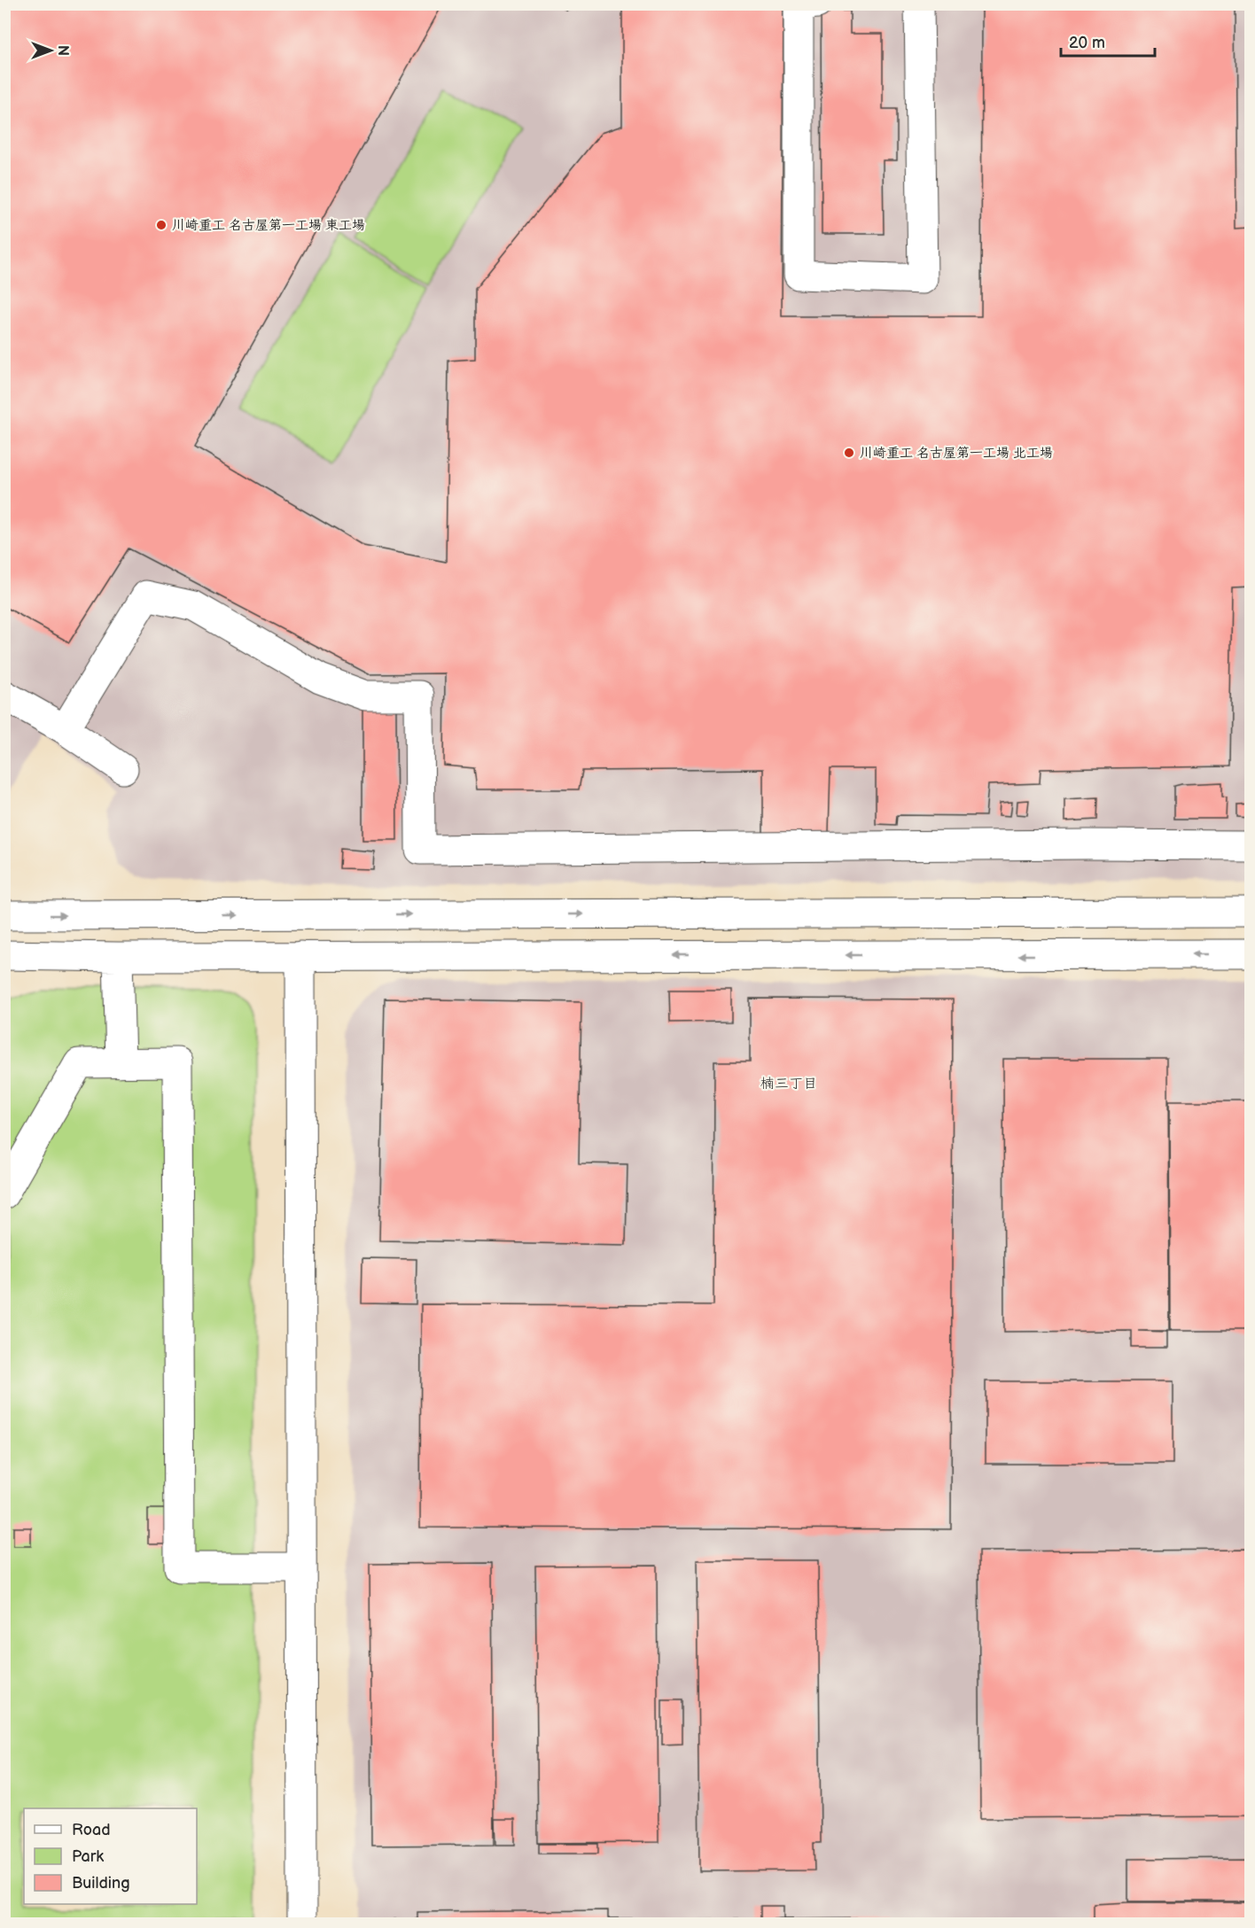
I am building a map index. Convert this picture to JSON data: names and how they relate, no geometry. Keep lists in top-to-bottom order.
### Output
{
  "districts": ["楠三丁目"],
  "places": ["川崎重工 名古屋第一工場 東工場", "川崎重工 名古屋第一工場 北工場"],
  "legend": ["Road", "Park", "Building"],
  "scale_bar": "20 m",
  "north": "right"
}
